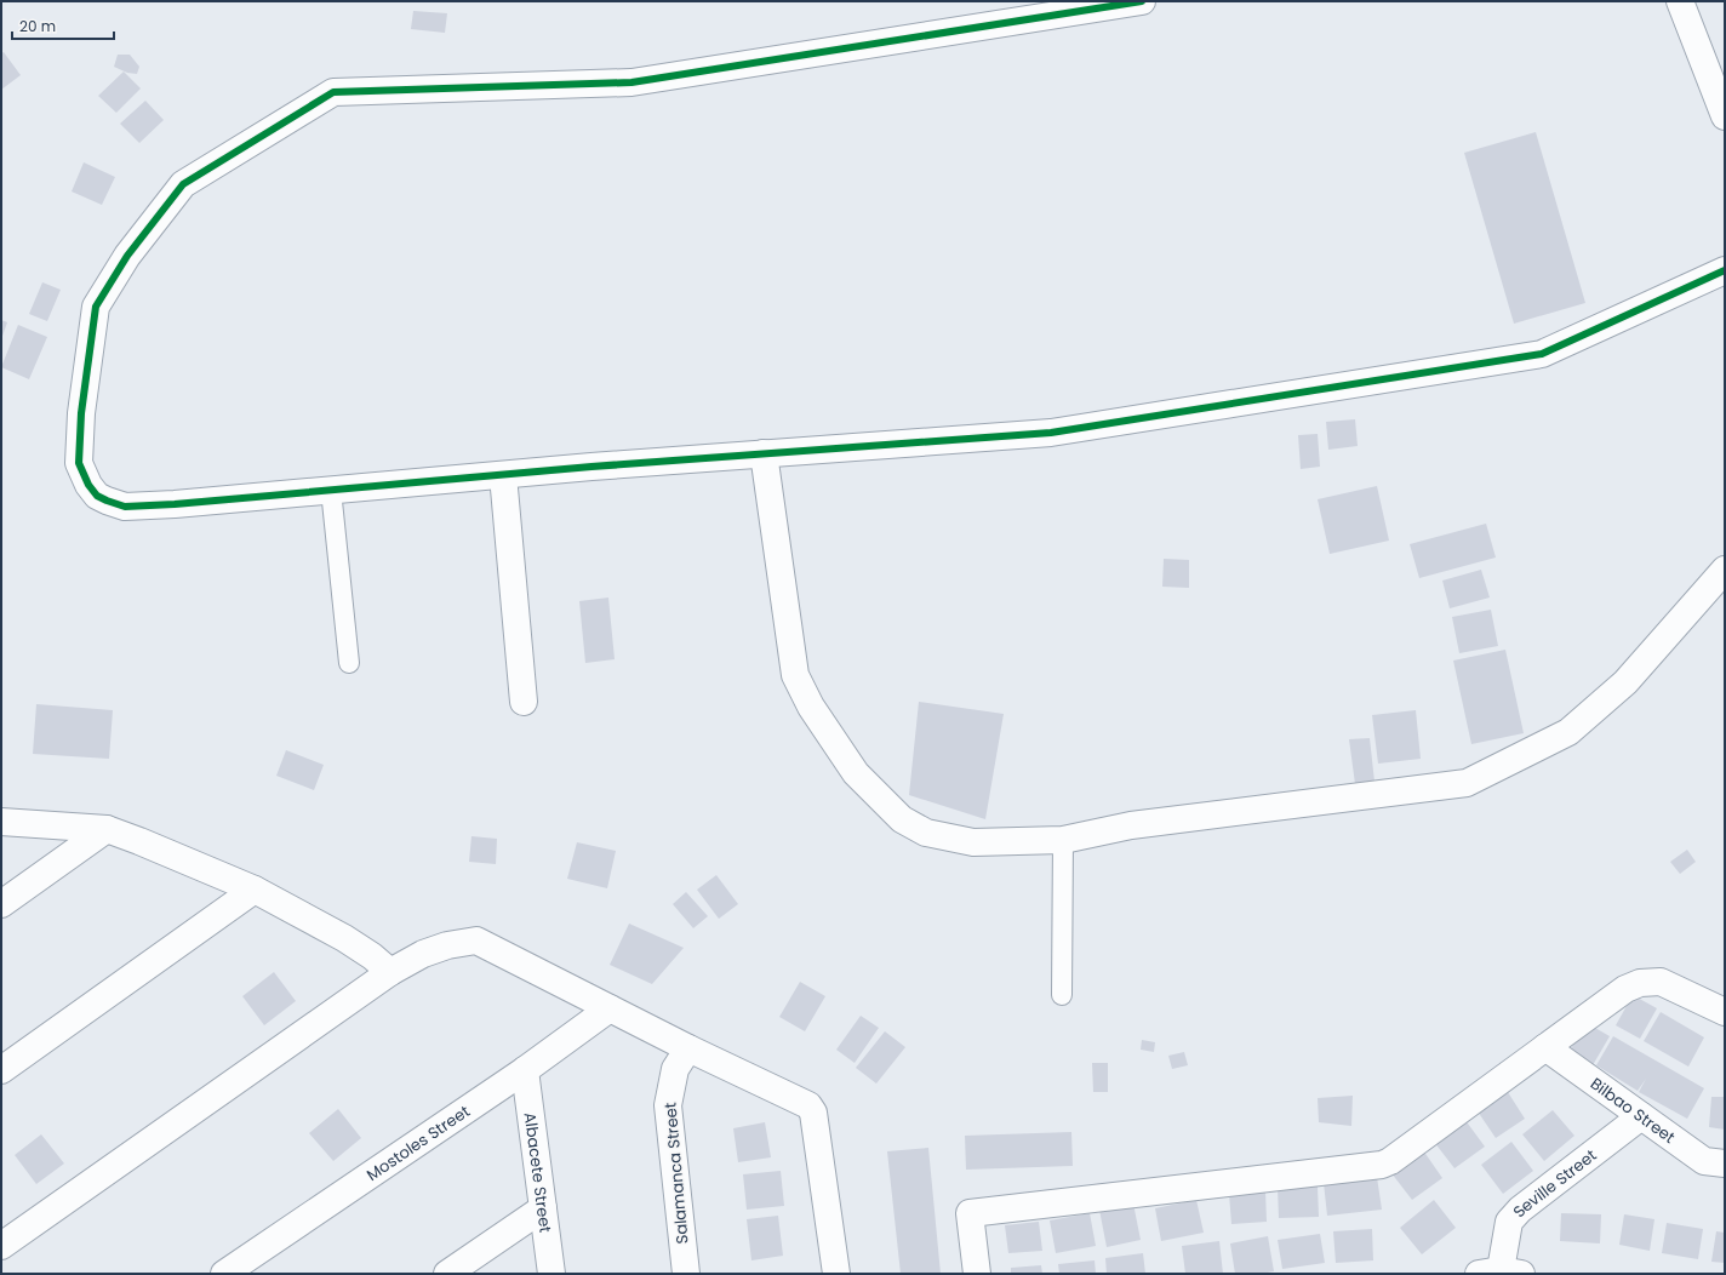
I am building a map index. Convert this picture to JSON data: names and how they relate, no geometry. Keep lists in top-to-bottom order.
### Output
{
  "streets": {
    "street": [
      "Bilbao Street",
      "Mostoles Street",
      "Albacete Street",
      "Salamanca Street",
      "Seville Street"
    ]
  },
  "crossings": [
    ["Bilbao Street", "Seville Street"],
    ["Mostoles Street", "Albacete Street"]
  ],
  "scale_bar": "20 m"
}
